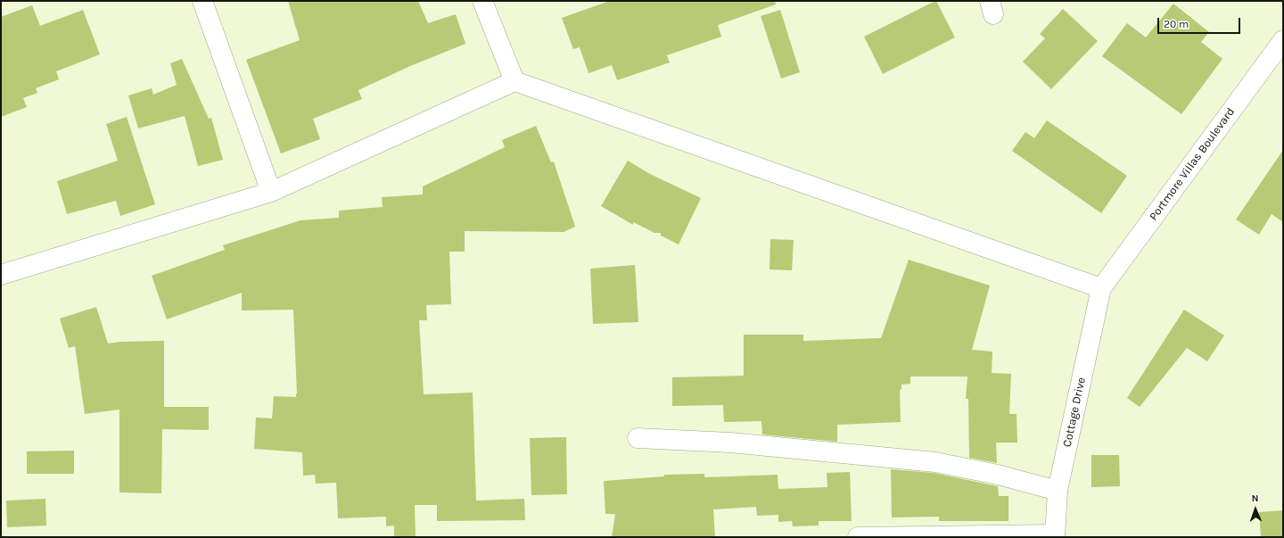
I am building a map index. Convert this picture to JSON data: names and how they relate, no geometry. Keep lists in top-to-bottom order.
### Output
{
  "streets": {
    "street": ["Portmore Villas Boulevard", "Cottage Drive"]
  },
  "crossings": [
    ["Portmore Villas Boulevard", "Cottage Drive"]
  ],
  "scale_bar": "20 m",
  "north": "top"
}
